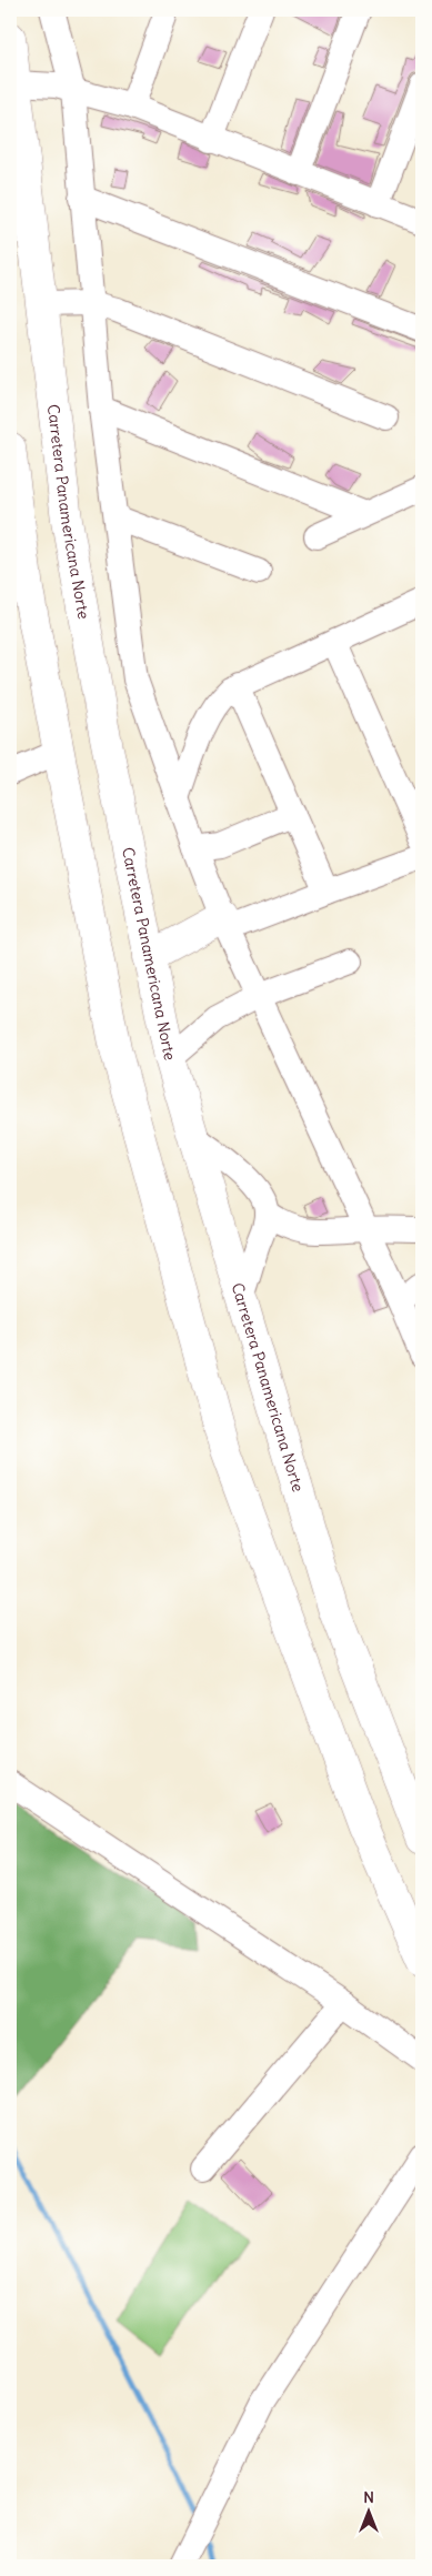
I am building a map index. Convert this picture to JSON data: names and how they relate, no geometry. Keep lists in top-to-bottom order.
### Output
{
  "streets": {
    "highway": ["Carretera Panamericana Norte"]
  },
  "north": "top"
}
